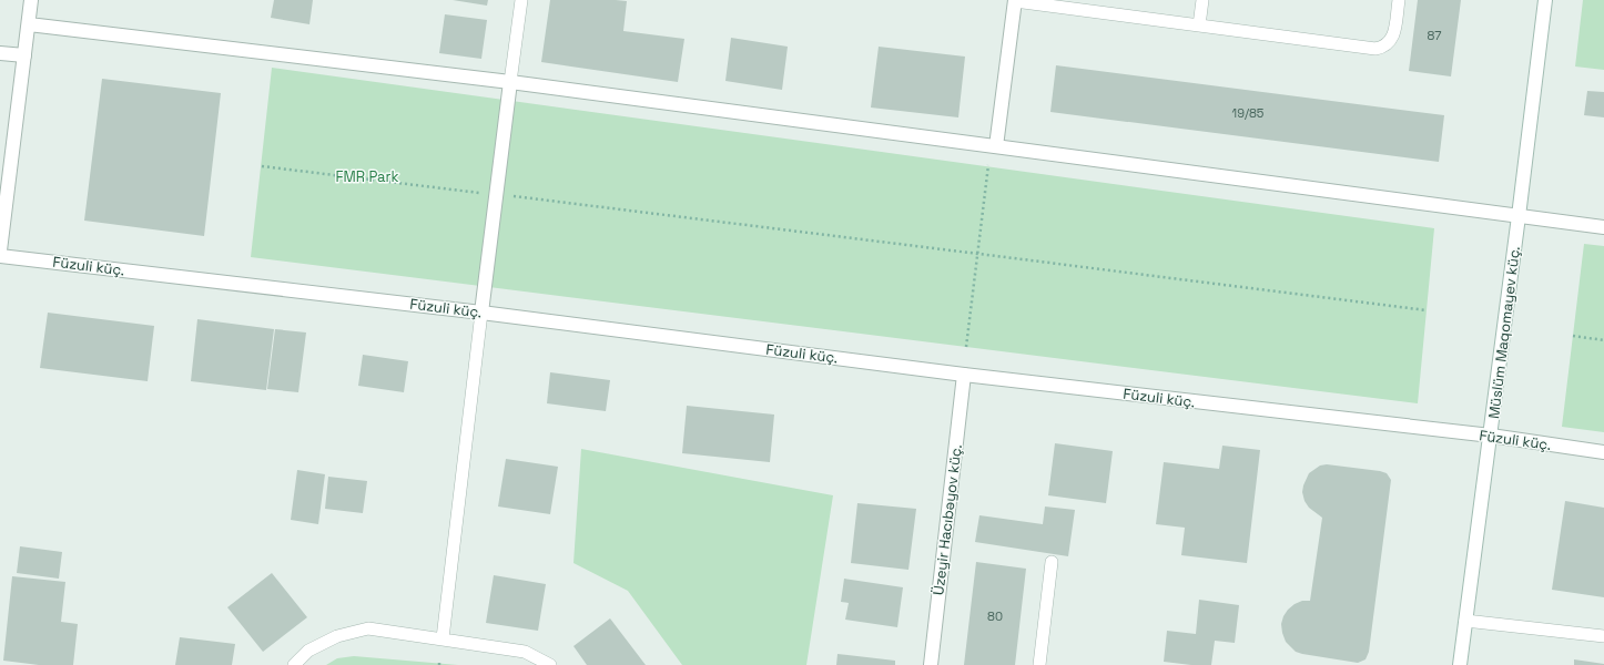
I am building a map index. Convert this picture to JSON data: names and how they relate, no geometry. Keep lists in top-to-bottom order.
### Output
{
  "streets": {
    "street": ["Füzuli küç.", "Müslüm Maqomayev küç.", "Üzeyir Hacıbəyov küç."]
  },
  "crossings": [
    ["Füzuli küç.", "Müslüm Maqomayev küç."],
    ["Füzuli küç.", "Üzeyir Hacıbəyov küç."]
  ],
  "parks": ["FMR Park"],
  "house_numbers": ["87", "19/85", "80"]
}
